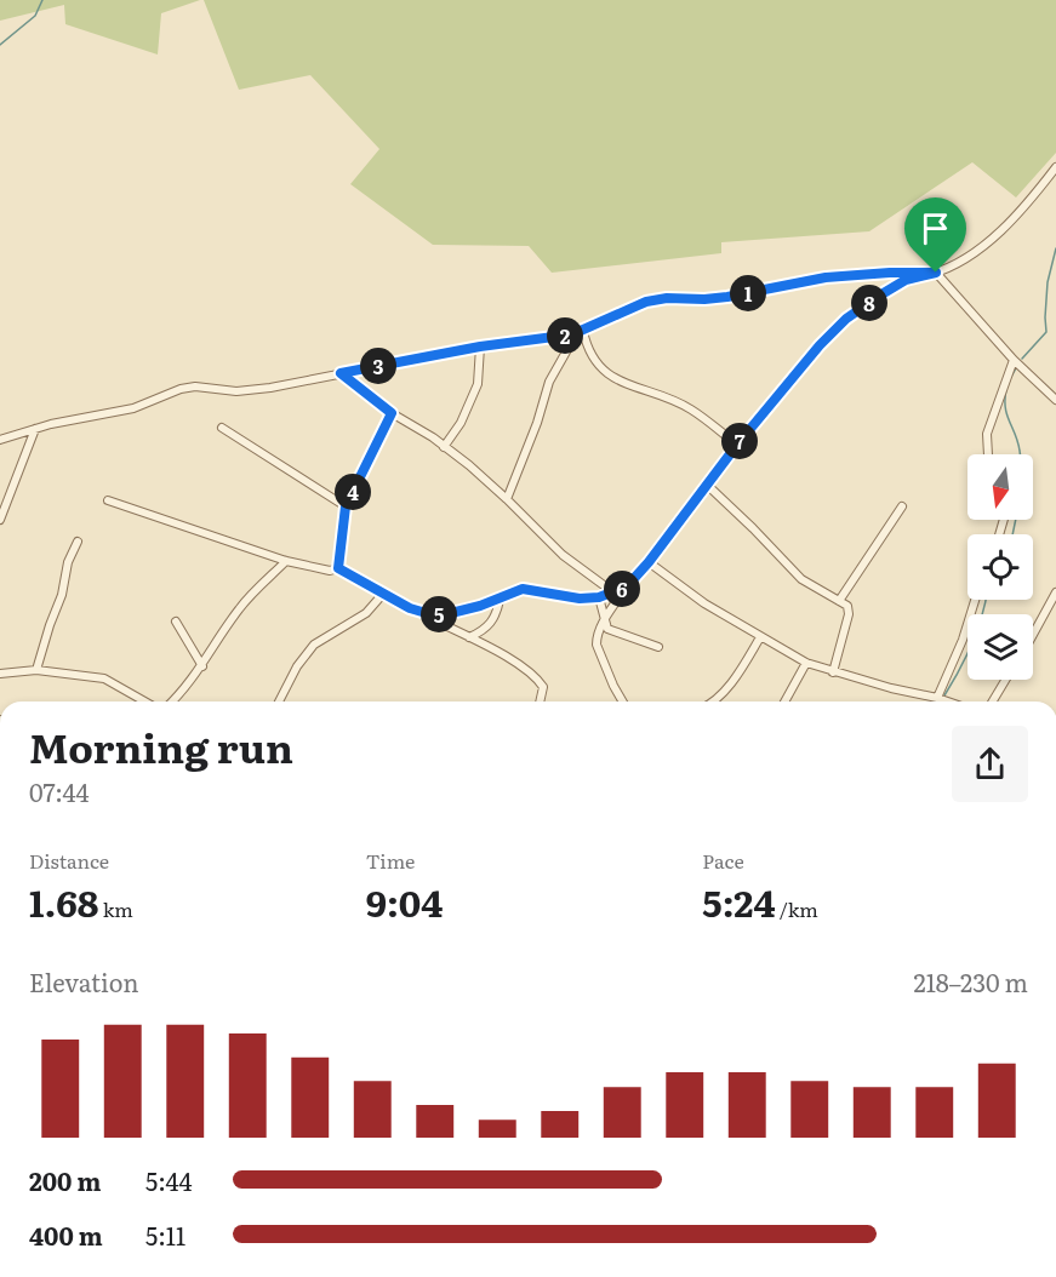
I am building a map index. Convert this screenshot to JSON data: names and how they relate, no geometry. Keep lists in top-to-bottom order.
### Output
{
  "north": "bottom",
  "page": {
    "pins": [
      "1",
      "8",
      "2",
      "3",
      "7",
      "4",
      "6",
      "5"
    ],
    "heading": ["Morning run", "07:44"],
    "stats": [
      ["Distance", "1.68 km"],
      ["Time", "9:04"],
      ["Pace", "5:24 /km"]
    ],
    "chart": ["Elevation", "218–230 m"],
    "list": [
      {
        "name": "200 m",
        "note": "5:44"
      },
      {
        "name": "400 m",
        "note": "5:11"
      }
    ]
  }
}
